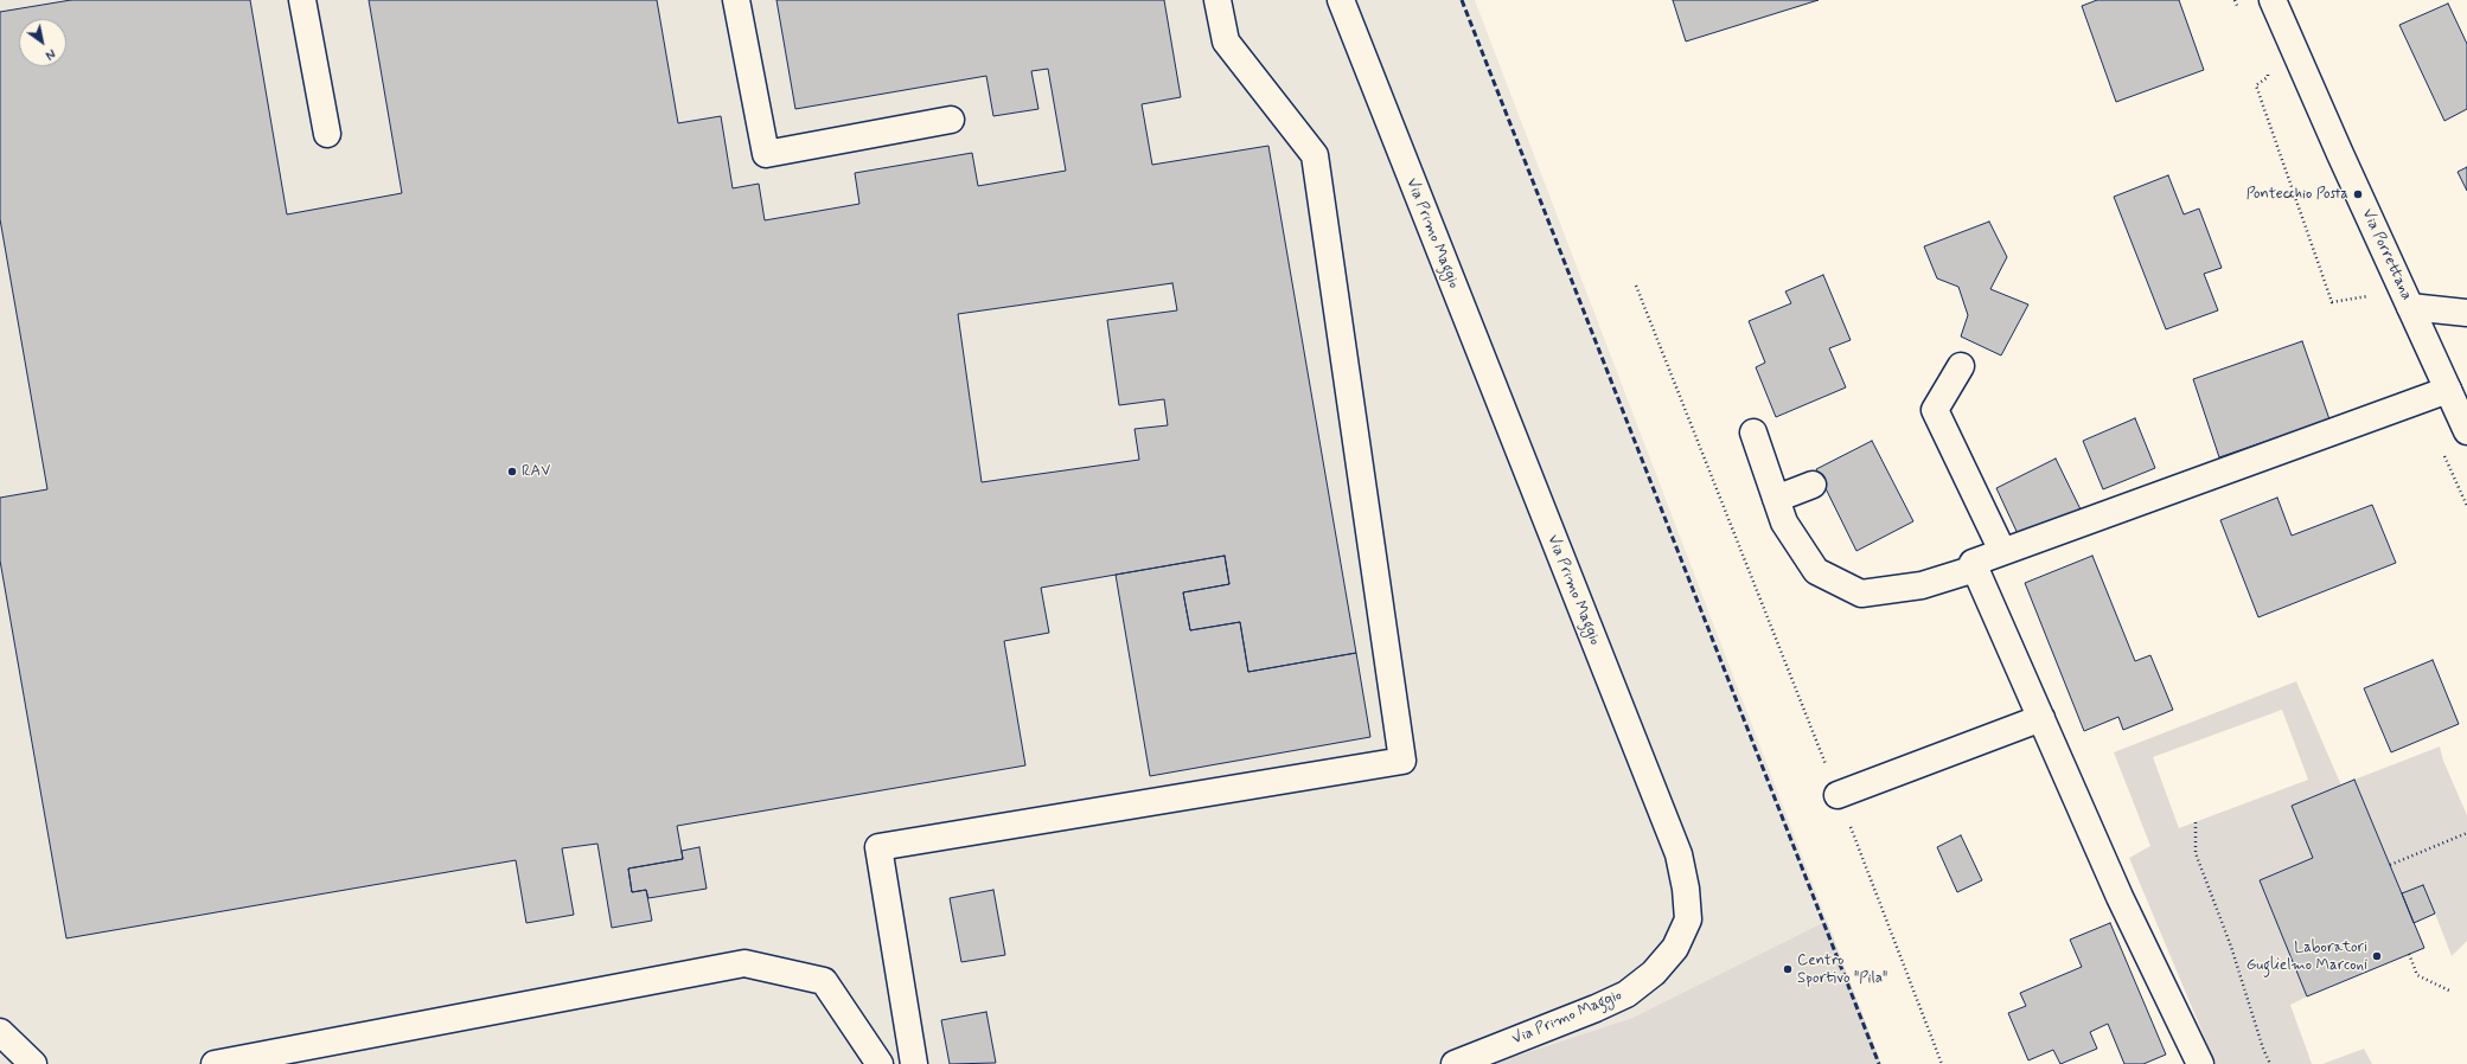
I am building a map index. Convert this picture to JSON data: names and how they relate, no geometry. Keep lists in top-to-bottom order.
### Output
{
  "streets": {
    "street": ["Via Primo Maggio", "Via Porrettana"]
  },
  "places": [
    "Pontecchio Posta",
    "RAV",
    "Laboratori Guglielmo Marconi",
    "Centro Sportivo \"Pila\""
  ],
  "north": "bottom right"
}
